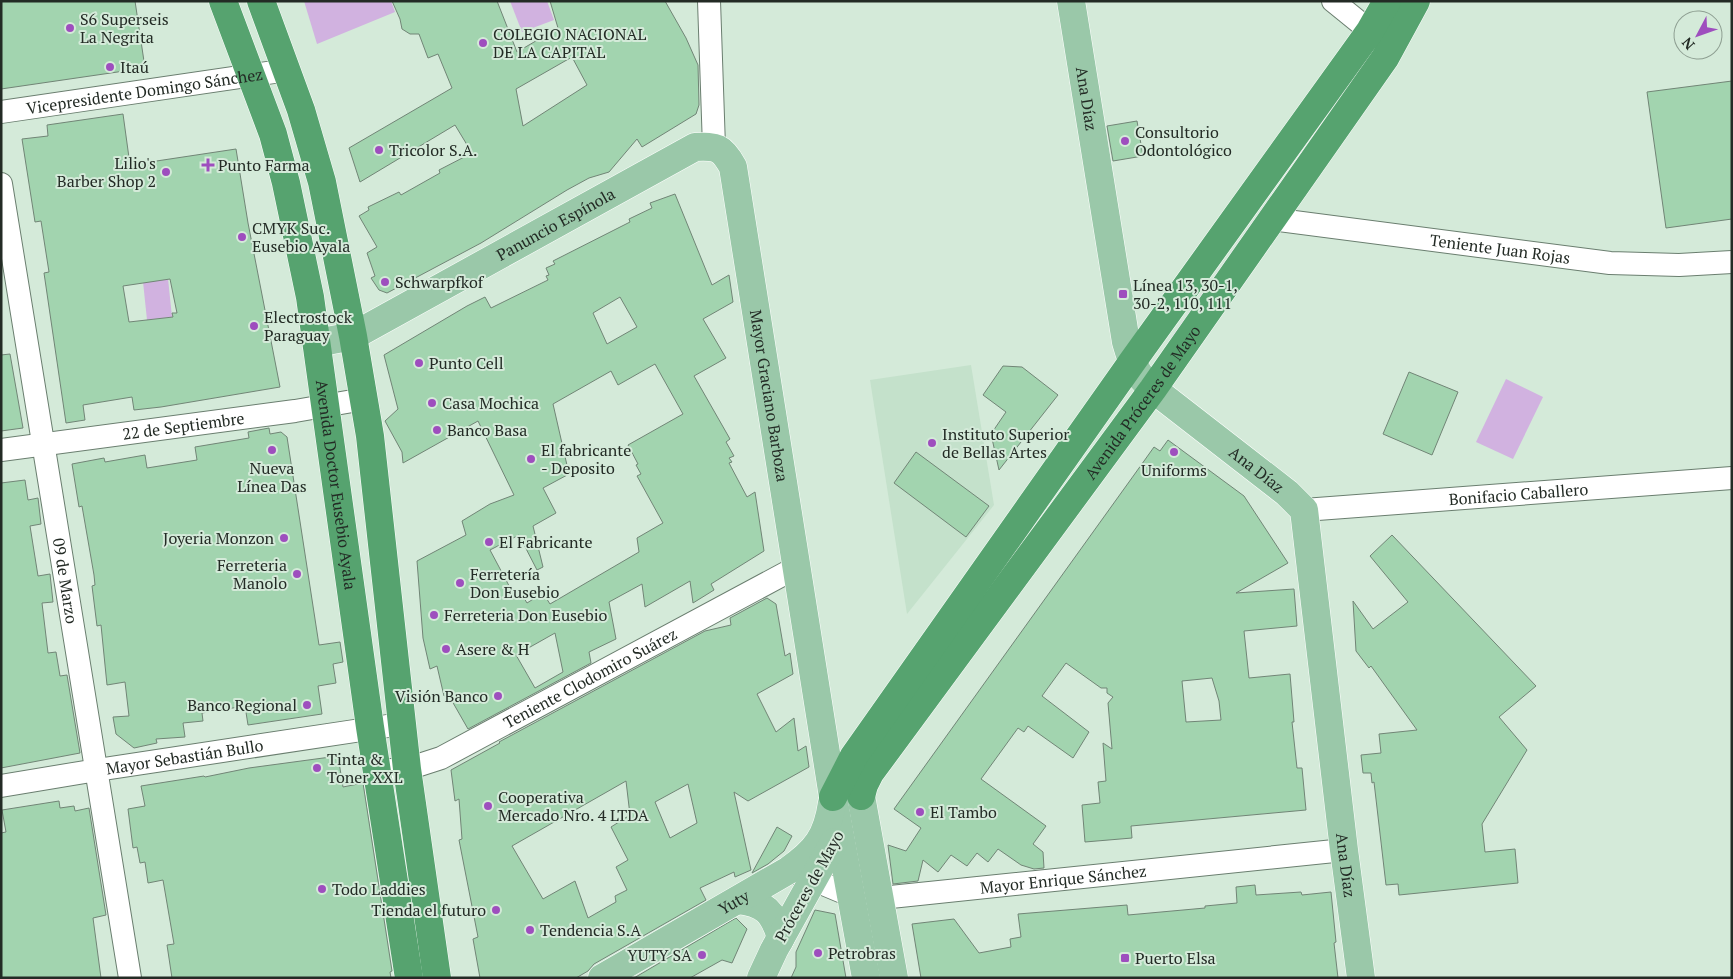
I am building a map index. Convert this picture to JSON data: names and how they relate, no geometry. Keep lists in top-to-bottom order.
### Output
{
  "streets": {
    "highway": ["Avenida Próceres de Mayo", "Avenida Doctor Eusebio Ayala"],
    "main road": [
      "Ana Díaz",
      "Panuncio Espínola",
      "Mayor Graciano Barboza",
      "Próceres de Mayo",
      "Yuty"
    ],
    "street": [
      "Vicepresidente Domingo Sánchez",
      "Teniente Juan Rojas",
      "22 de Septiembre",
      "Bonifacio Caballero",
      "09 de Marzo",
      "Teniente Clodomiro Suárez",
      "Mayor Sebastián Bullo",
      "Mayor Enrique Sánchez"
    ]
  },
  "crossings": [
    ["Vicepresidente Domingo Sánchez", "Avenida Doctor Eusebio Ayala"],
    ["Ana Díaz", "Avenida Próceres de Mayo"],
    ["Ana Díaz", "Bonifacio Caballero"],
    ["Ana Díaz", "Mayor Enrique Sánchez"],
    ["Panuncio Espínola", "Mayor Graciano Barboza"],
    ["Panuncio Espínola", "Avenida Doctor Eusebio Ayala"],
    ["Teniente Juan Rojas", "Avenida Próceres de Mayo"],
    ["Mayor Graciano Barboza", "Avenida Próceres de Mayo"],
    ["Mayor Graciano Barboza", "Teniente Clodomiro Suárez"],
    ["Mayor Graciano Barboza", "Yuty"],
    ["Avenida Próceres de Mayo", "Próceres de Mayo"],
    ["Avenida Próceres de Mayo", "Yuty"],
    ["22 de Septiembre", "Avenida Doctor Eusebio Ayala"],
    ["22 de Septiembre", "09 de Marzo"],
    ["Avenida Doctor Eusebio Ayala", "Teniente Clodomiro Suárez"],
    ["Avenida Doctor Eusebio Ayala", "Mayor Sebastián Bullo"],
    ["09 de Marzo", "Mayor Sebastián Bullo"],
    ["Mayor Enrique Sánchez", "Próceres de Mayo"],
    ["Mayor Enrique Sánchez", "Yuty"],
    ["Próceres de Mayo", "Yuty"]
  ],
  "places": {
    "other": [
      "S6 Superseis La Negrita",
      "COLEGIO NACIONAL DE LA CAPITAL",
      "Itaú",
      "Consultorio Odontológico",
      "Tricolor S.A.",
      "Lilio's Barber Shop 2",
      "CMYK Suc. Eusebio Ayala",
      "Schwarpfkof",
      "Electrostock Paraguay",
      "Punto Cell",
      "Casa Mochica",
      "Banco Basa",
      "Instituto Superior de Bellas Artes",
      "Nueva Línea Das",
      "Uniforms",
      "El fabricante - Deposito",
      "Joyeria Monzon",
      "El Fabricante",
      "Ferreteria Manolo",
      "Ferretería Don Eusebio",
      "Ferreteria Don Eusebio",
      "Asere & H",
      "Visión Banco",
      "Banco Regional",
      "Tinta & Toner XXL",
      "Cooperativa Mercado Nro. 4 LTDA",
      "El Tambo",
      "Todo Laddies",
      "Tienda el futuro",
      "Tendencia S.A",
      "Petrobras",
      "YUTY SA"
    ],
    "health": ["Punto Farma"],
    "transit": ["Línea 13, 30-1, 30-2, 110, 111", "Puerto Elsa"]
  },
  "north": "bottom left"
}
